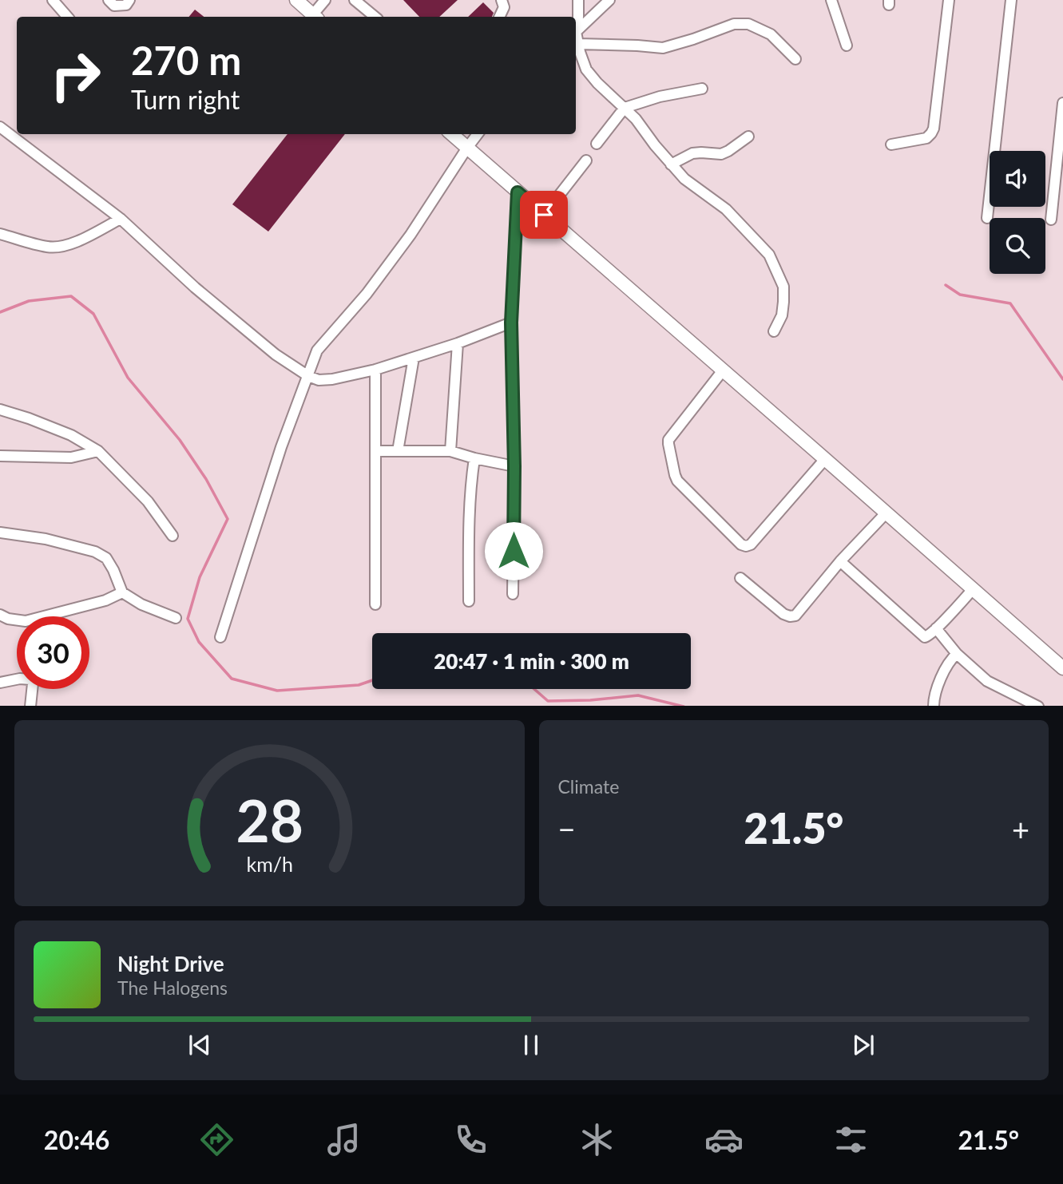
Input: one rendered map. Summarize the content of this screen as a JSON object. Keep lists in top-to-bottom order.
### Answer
{
  "page": {
    "turn": ["270 m", "Turn right"],
    "limit": "30",
    "trip": "20:47 · 1 min · 300 m",
    "tile": "Climate",
    "heat": ["−", "21.5°", "+"],
    "song": ["Night Drive", "The Halogens"],
    "tabs": ["20:46", "21.5°"],
    "gauge": ["28", "km/h"]
  }
}
